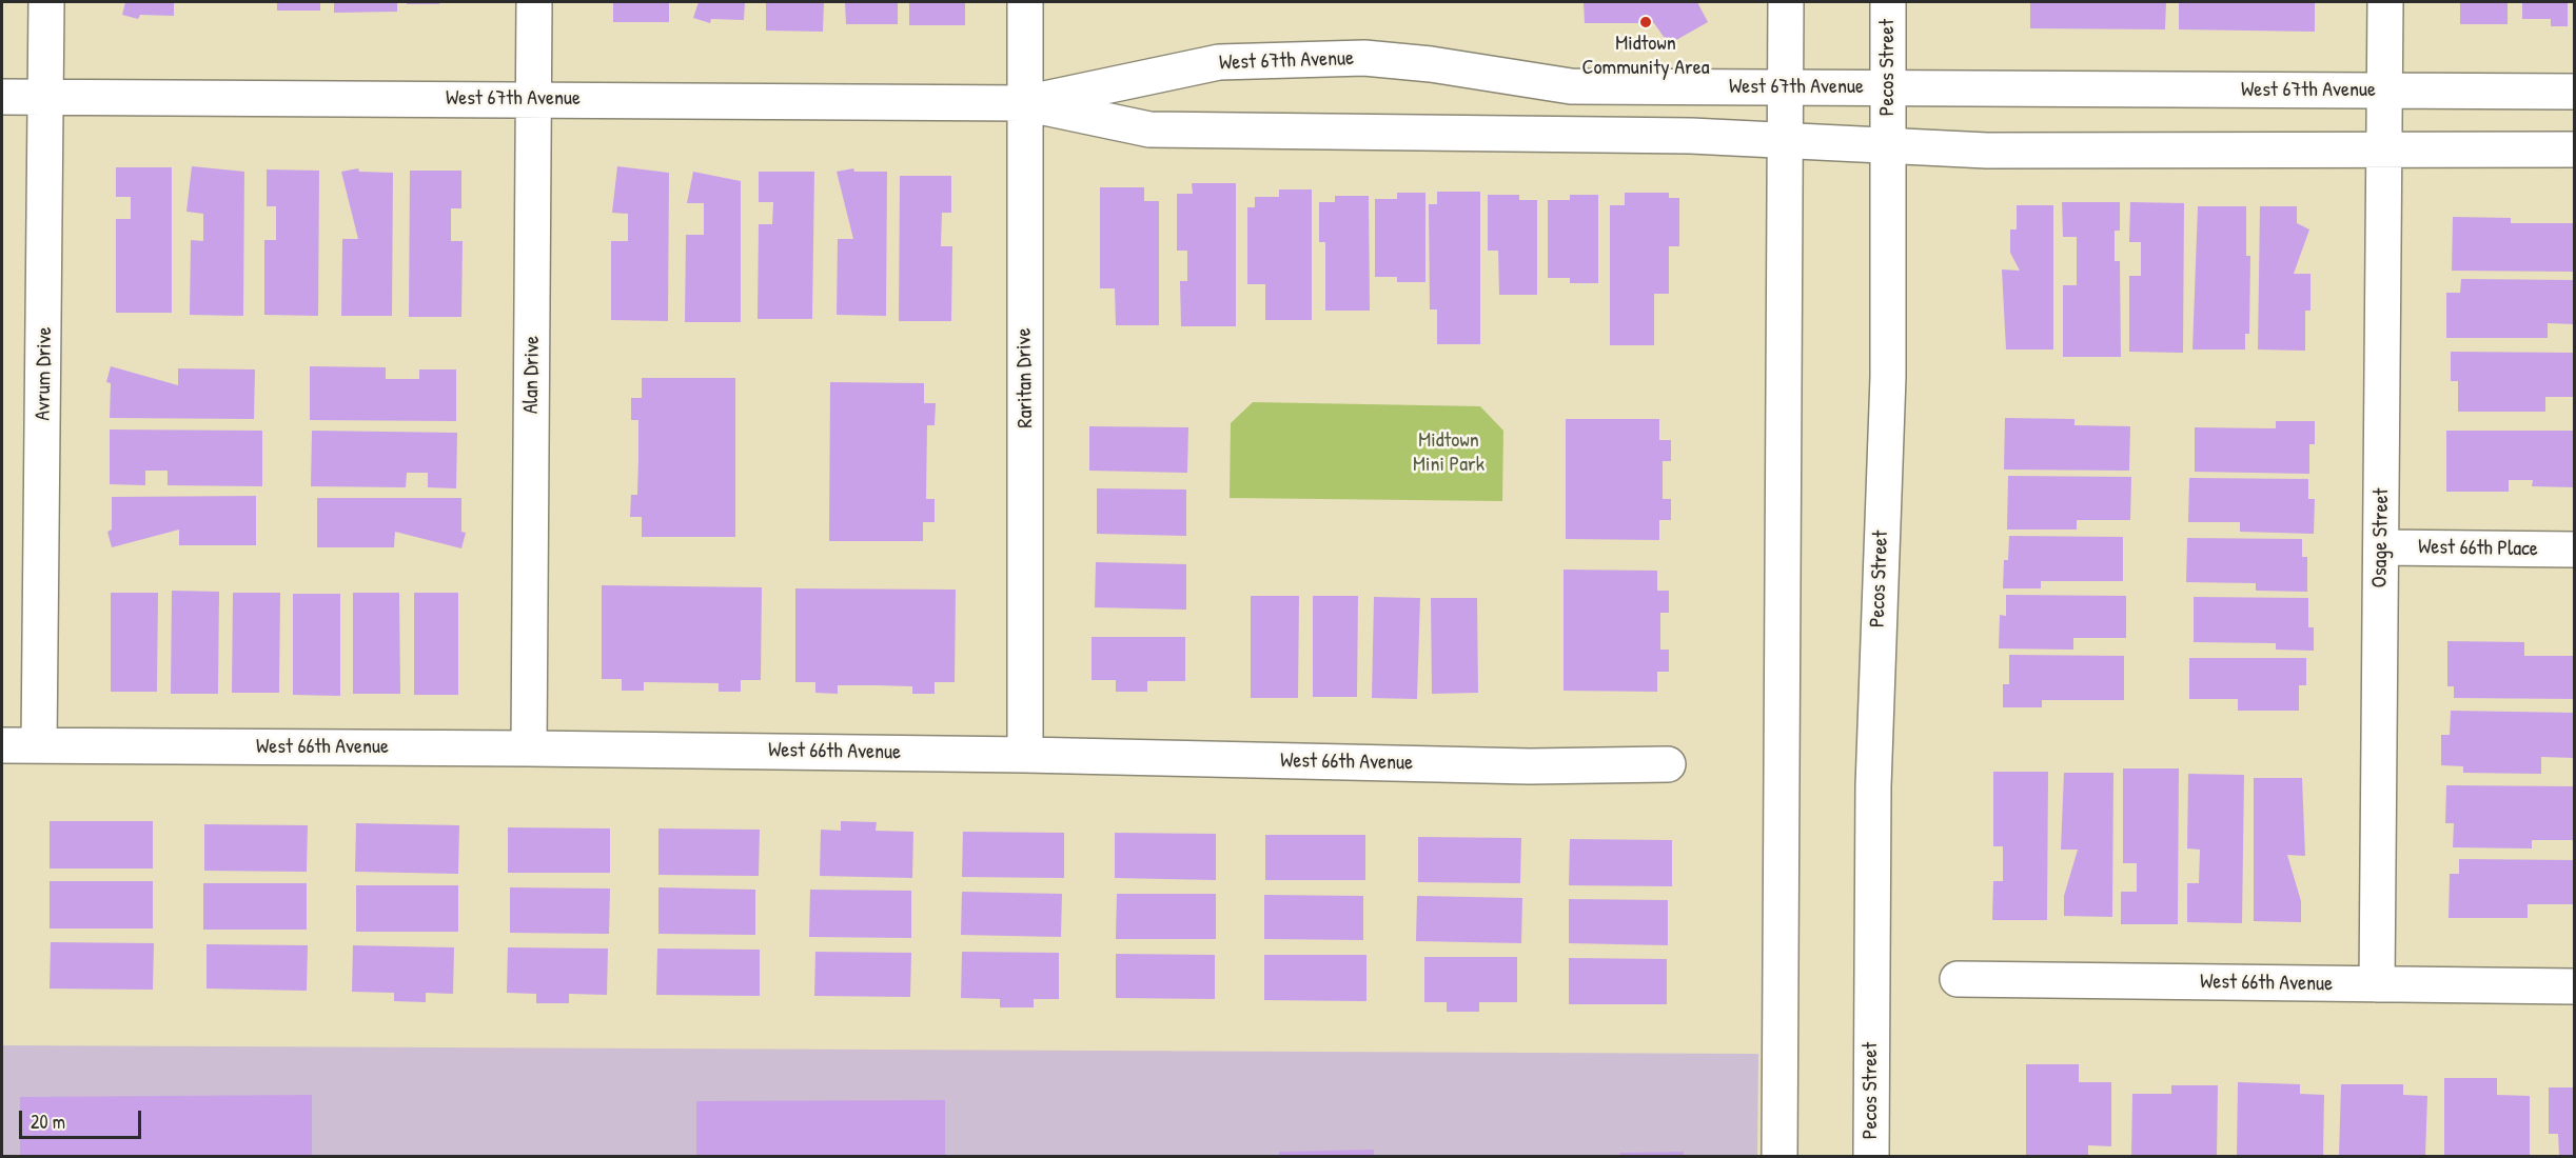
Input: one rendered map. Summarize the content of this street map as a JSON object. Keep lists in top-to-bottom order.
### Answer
{
  "streets": {
    "street": [
      "West 67th Avenue",
      "Pecos Street",
      "Avrum Drive",
      "Alan Drive",
      "Raritan Drive",
      "Osage Street",
      "West 66th Place",
      "West 66th Avenue"
    ]
  },
  "crossings": [
    ["West 67th Avenue", "Pecos Street"],
    ["West 67th Avenue", "Avrum Drive"],
    ["West 67th Avenue", "Alan Drive"],
    ["West 67th Avenue", "Raritan Drive"],
    ["West 67th Avenue", "Osage Street"],
    ["Avrum Drive", "West 66th Avenue"],
    ["Alan Drive", "West 66th Avenue"],
    ["Raritan Drive", "West 66th Avenue"],
    ["Osage Street", "West 66th Place"],
    ["Osage Street", "West 66th Avenue"]
  ],
  "parks": ["Midtown Mini Park"],
  "places": ["Midtown Community Area"],
  "scale_bar": "20 m"
}
